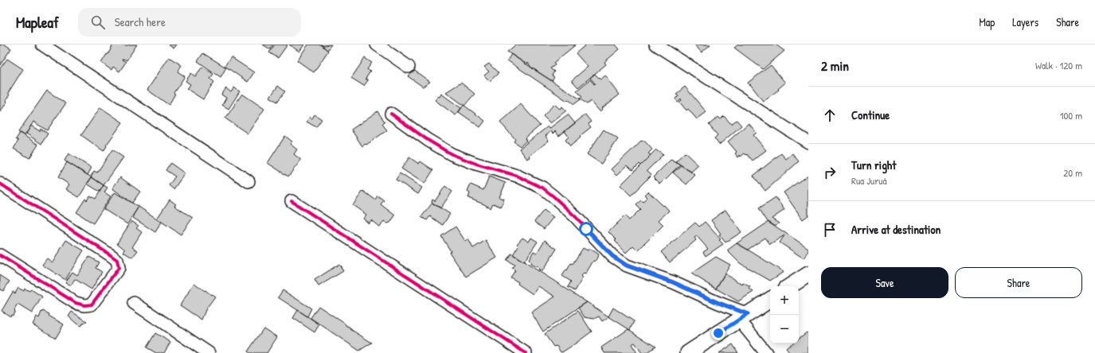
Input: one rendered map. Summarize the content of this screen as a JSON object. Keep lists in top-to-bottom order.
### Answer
{
  "page": {
    "header": "Mapleaf",
    "search": "Search here",
    "nav": ["Map", "Layers", "Share"],
    "heading": ["2 min", "Walk · 120 m"],
    "list": [
      ["Continue", "100 m"],
      ["Turn right", "Rua Juruá", "20 m"],
      "Arrive at destination"
    ],
    "buttons": ["Save", "Share"],
    "map_buttons": ["+", "−"]
  }
}
